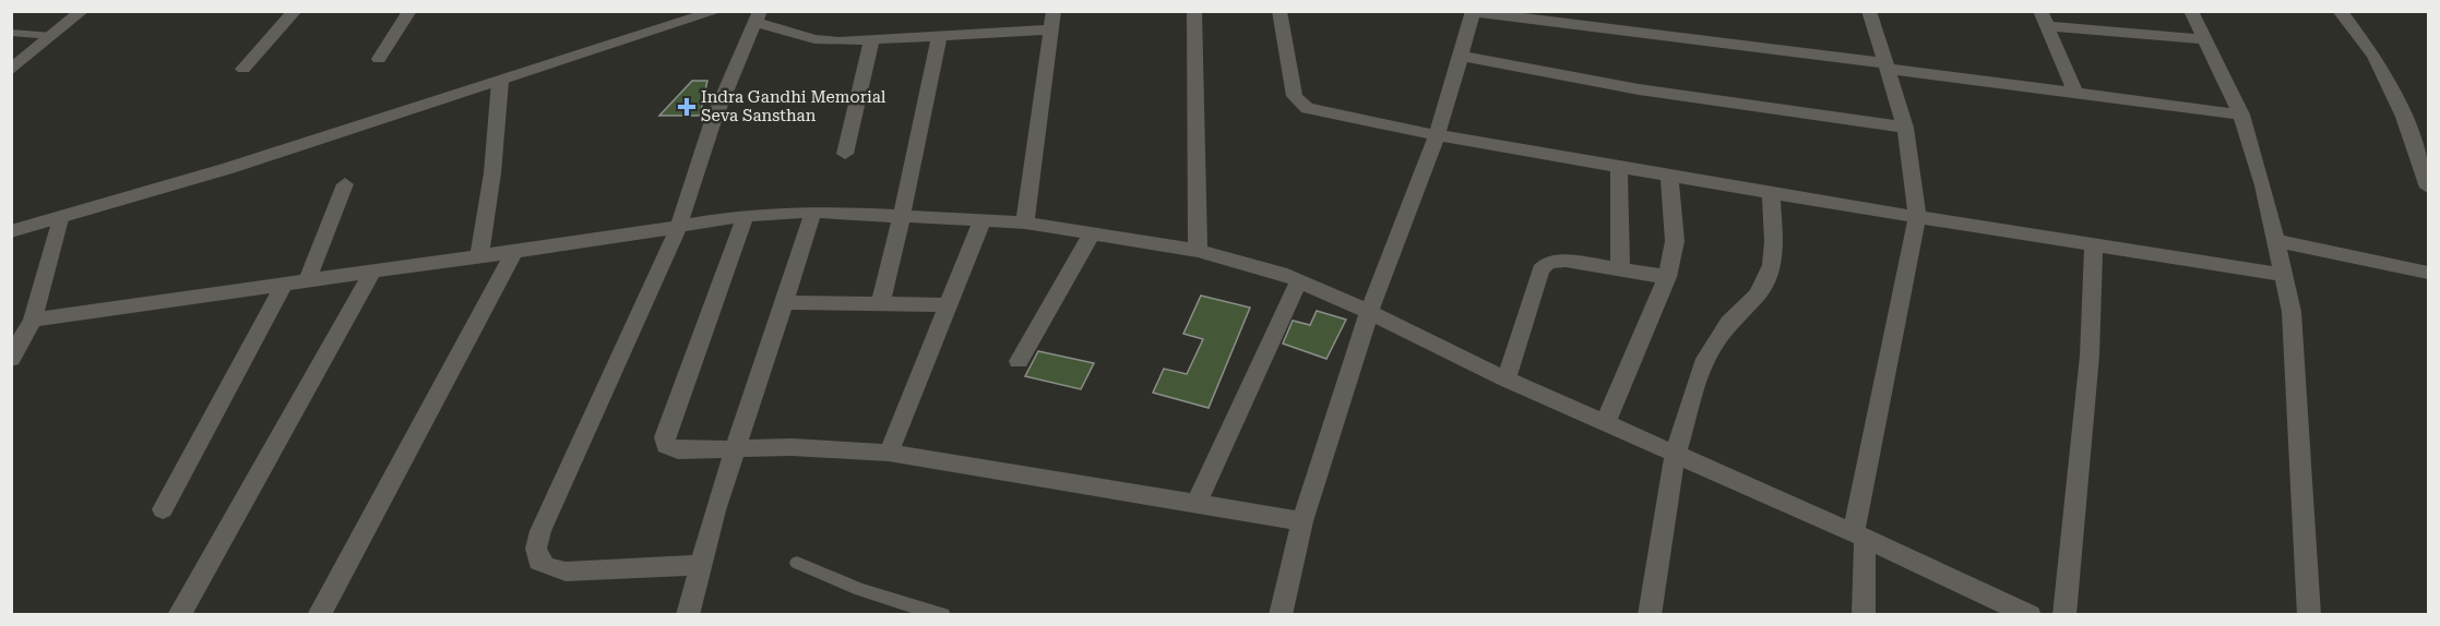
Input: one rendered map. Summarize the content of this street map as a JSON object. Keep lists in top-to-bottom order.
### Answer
{
  "places": {
    "health": ["Indra Gandhi Memorial Seva Sansthan"]
  }
}
